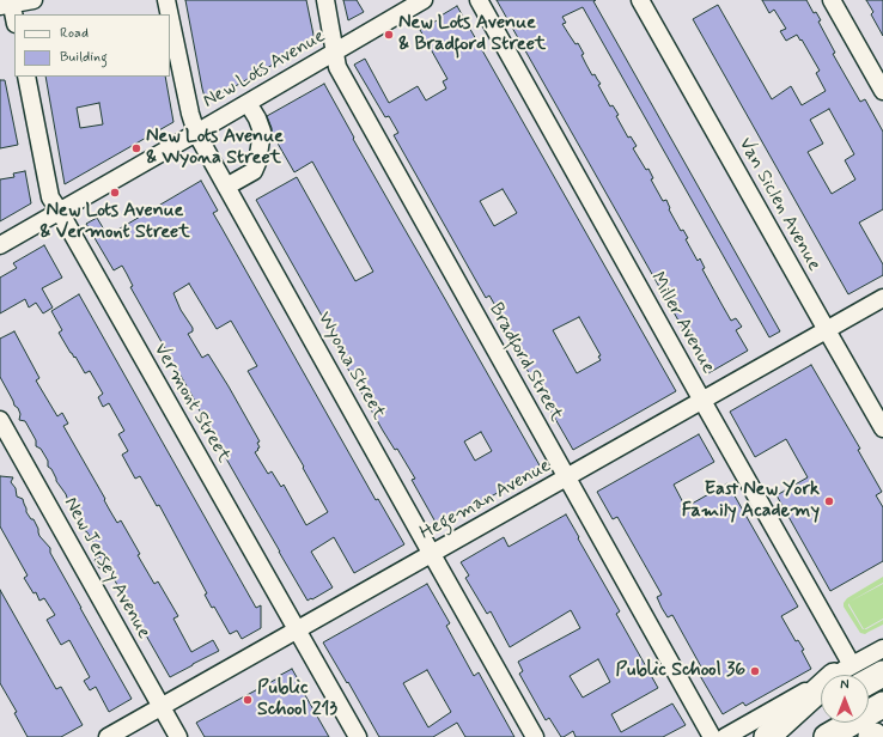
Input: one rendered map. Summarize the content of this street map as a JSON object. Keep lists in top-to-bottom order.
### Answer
{
  "streets": {
    "street": [
      "New Lots Avenue",
      "Van Siclen Avenue",
      "Miller Avenue",
      "Bradford Street",
      "Wyona Street",
      "Vermont Street",
      "Hegeman Avenue",
      "New Jersey Avenue"
    ]
  },
  "crossings": [
    ["New Lots Avenue", "Bradford Street"],
    ["New Lots Avenue", "Wyona Street"],
    ["New Lots Avenue", "Vermont Street"],
    ["Van Siclen Avenue", "Hegeman Avenue"],
    ["Miller Avenue", "Hegeman Avenue"],
    ["Bradford Street", "Hegeman Avenue"],
    ["Wyona Street", "Hegeman Avenue"],
    ["Vermont Street", "Hegeman Avenue"],
    ["Hegeman Avenue", "New Jersey Avenue"]
  ],
  "places": [
    "New Lots Avenue & Bradford Street",
    "New Lots Avenue & Wyona Street",
    "New Lots Avenue & Vermont Street",
    "East New York Family Academy",
    "Public School 36",
    "Public School 213"
  ],
  "legend": ["Road", "Building"],
  "north": "top"
}
